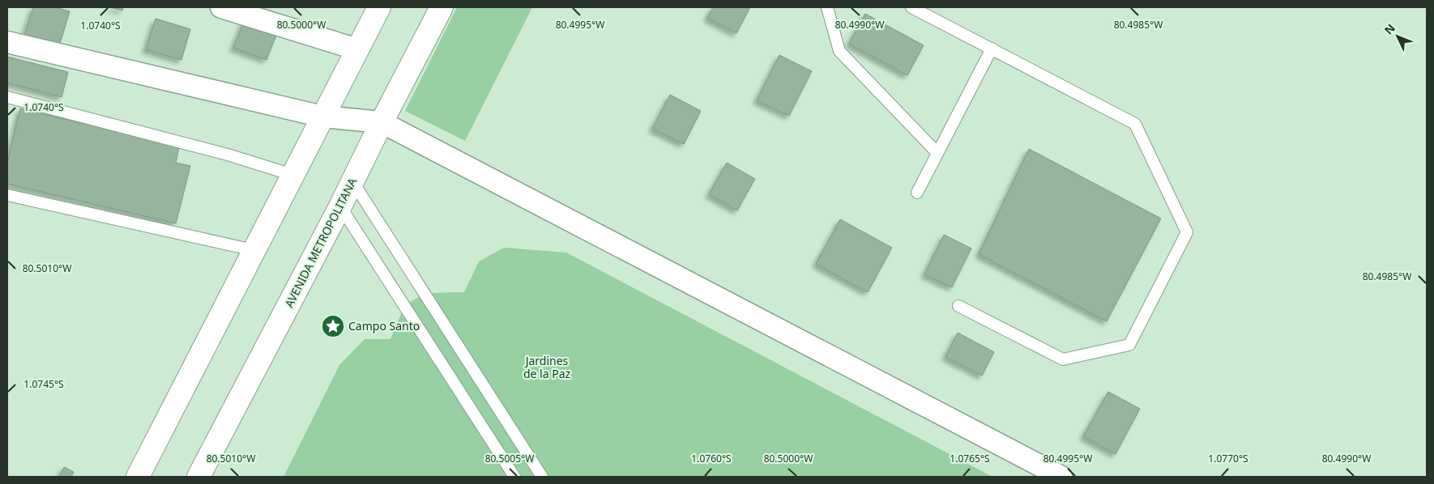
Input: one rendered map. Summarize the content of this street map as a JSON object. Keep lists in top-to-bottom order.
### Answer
{
  "streets": {
    "highway": ["AVENIDA METROPOLITANA"]
  },
  "parks": ["Jardines de la Paz"],
  "places": {
    "place": ["Campo Santo"]
  },
  "north": "top left",
  "coordinates": [
    "80.5000°W",
    "80.4995°W",
    "80.4990°W",
    "80.4985°W",
    "1.0740°S",
    "80.5010°W",
    "1.0745°S",
    "1.0760°S",
    "1.0765°S",
    "1.0770°S",
    "80.5005°W"
  ]
}
